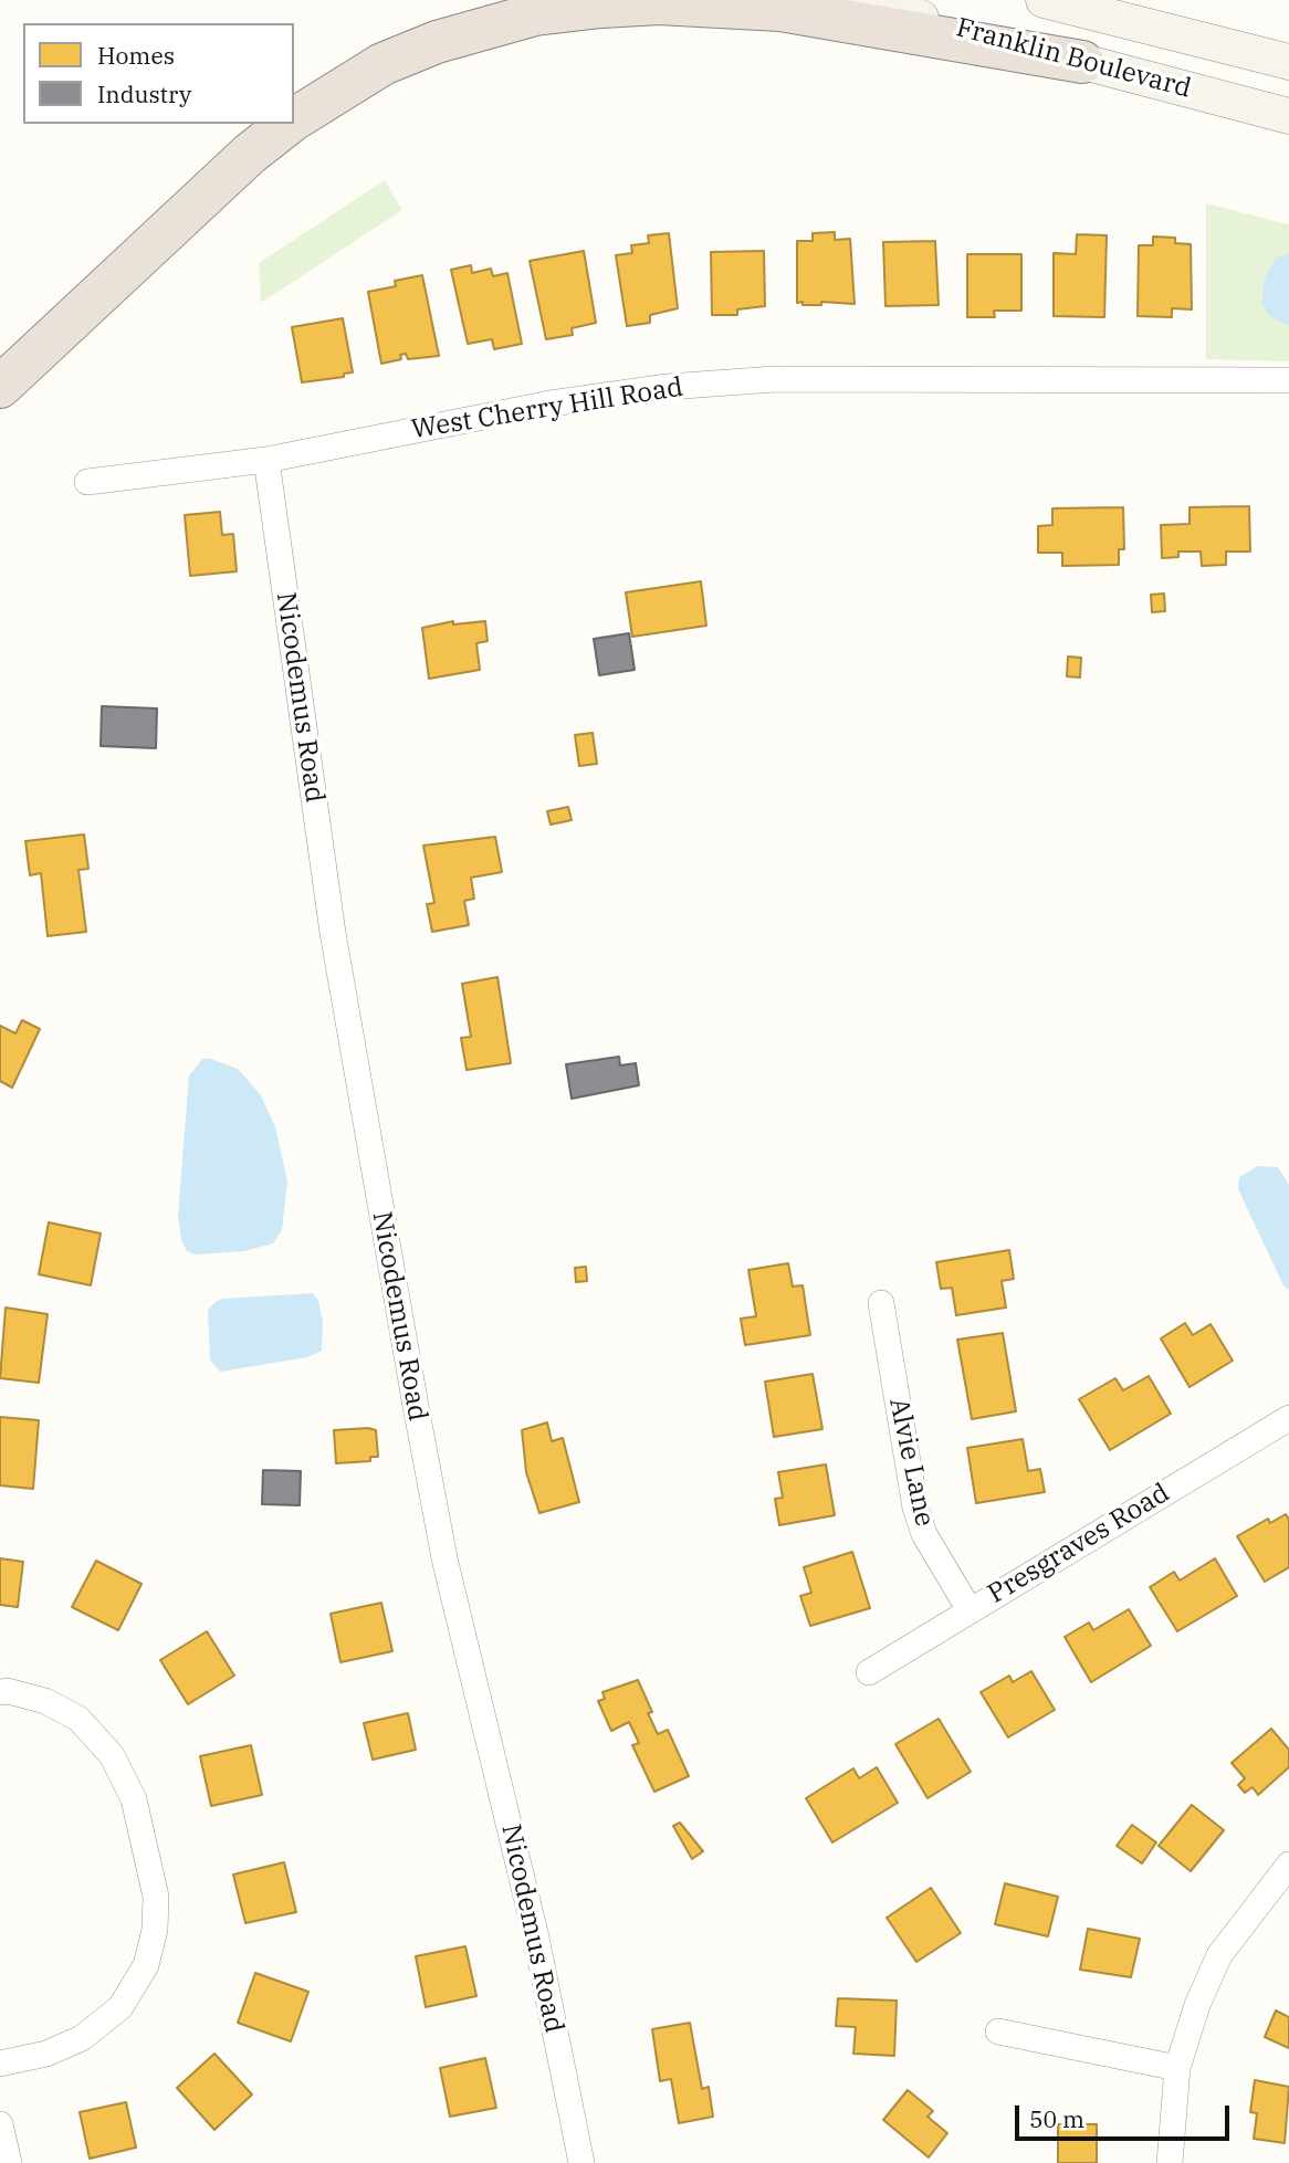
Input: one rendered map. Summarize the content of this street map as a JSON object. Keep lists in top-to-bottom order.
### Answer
{
  "streets": {
    "main road": ["Franklin Boulevard"],
    "street": [
      "West Cherry Hill Road",
      "Nicodemus Road",
      "Alvie Lane",
      "Presgraves Road"
    ]
  },
  "crossings": [
    ["West Cherry Hill Road", "Nicodemus Road"],
    ["Alvie Lane", "Presgraves Road"]
  ],
  "legend": ["Homes", "Industry"],
  "scale_bar": "50 m"
}
